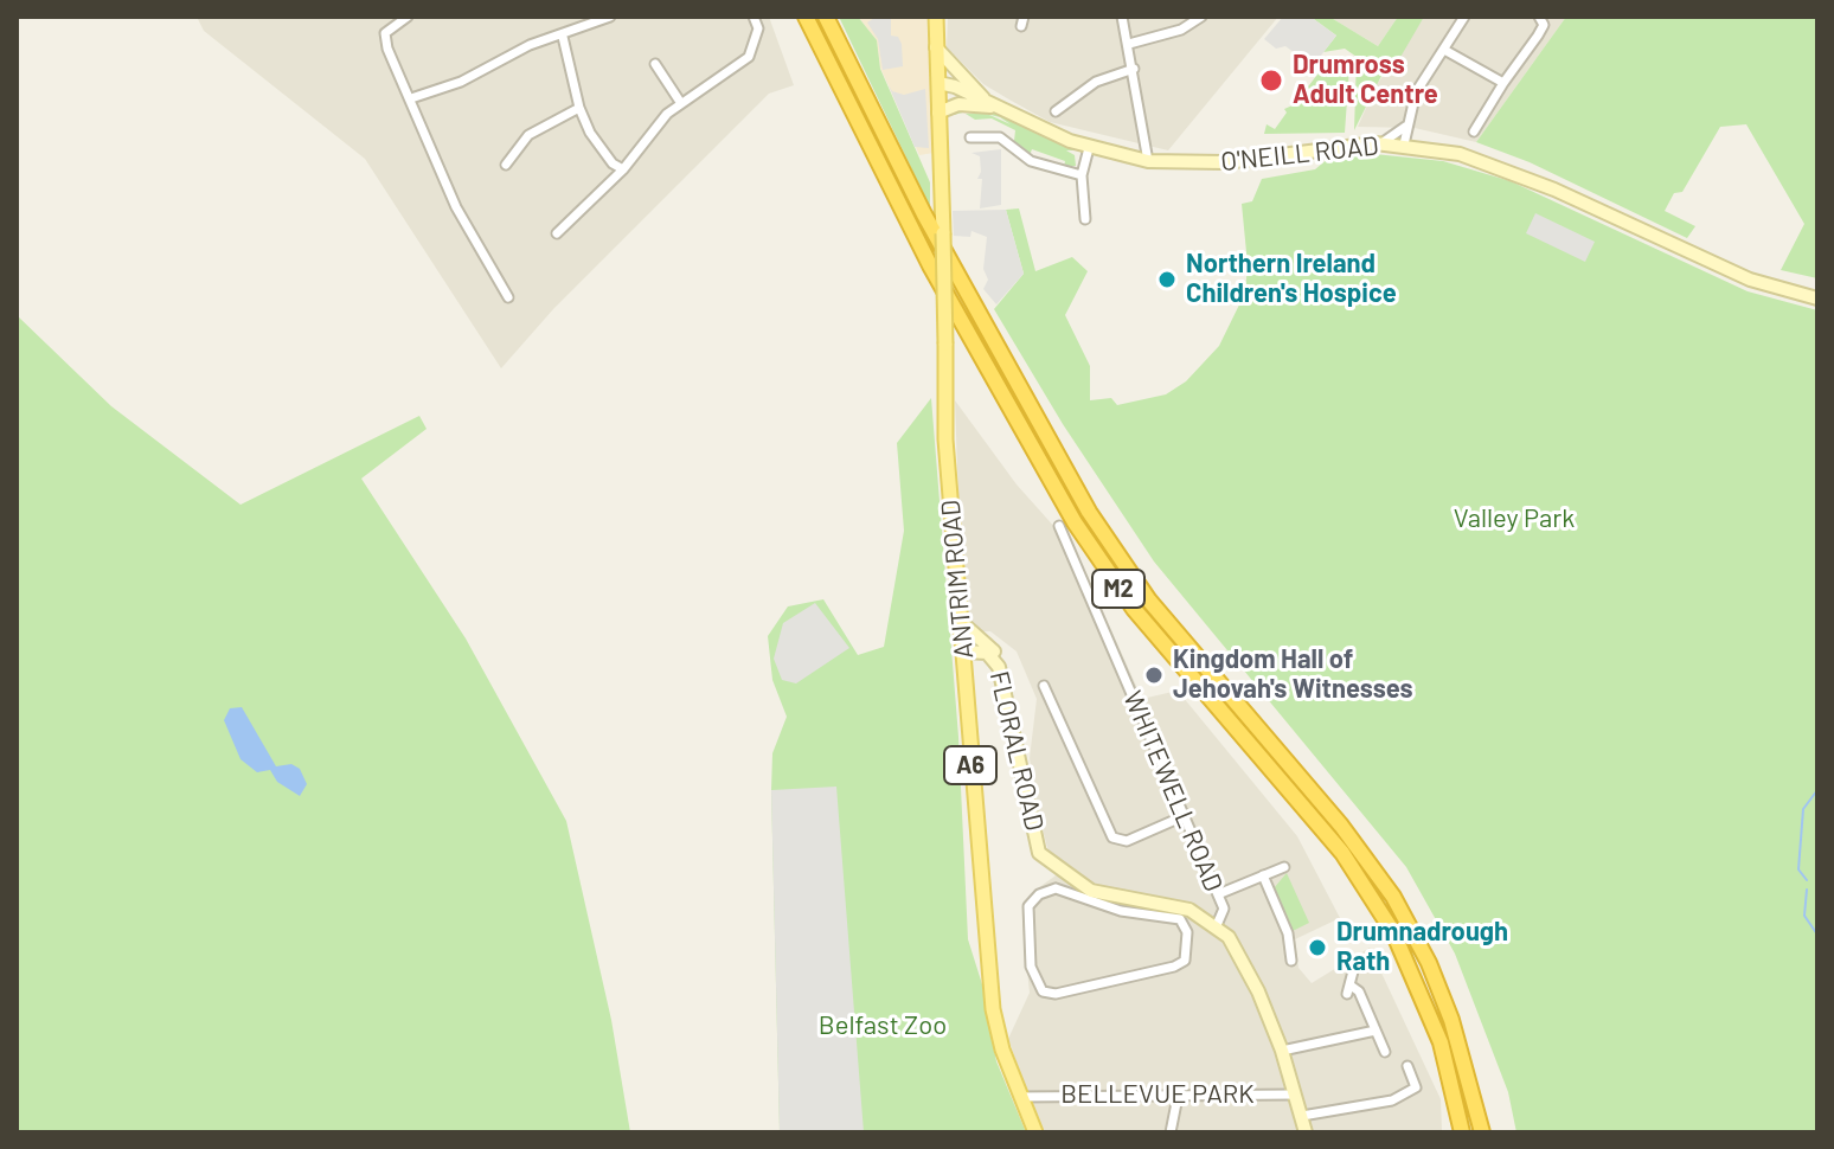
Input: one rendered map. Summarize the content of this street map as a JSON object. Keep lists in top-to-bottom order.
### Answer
{
  "streets": {
    "highway": ["M2"],
    "main road": [
      "O'NEILL ROAD",
      "ANTRIM ROAD",
      "FLORAL ROAD",
      "A6",
      "WHITEWELL ROAD"
    ],
    "street": ["BELLEVUE PARK"]
  },
  "crossings": [
    ["O'NEILL ROAD", "ANTRIM ROAD"],
    ["ANTRIM ROAD", "FLORAL ROAD"],
    ["ANTRIM ROAD", "BELLEVUE PARK"],
    ["FLORAL ROAD", "WHITEWELL ROAD"],
    ["WHITEWELL ROAD", "BELLEVUE PARK"]
  ],
  "parks": ["Valley Park", "Belfast Zoo"],
  "places": [
    "Drumross Adult Centre",
    "Northern Ireland Children's Hospice",
    "Kingdom Hall of Jehovah's Witnesses",
    "Drumnadrough Rath"
  ]
}
